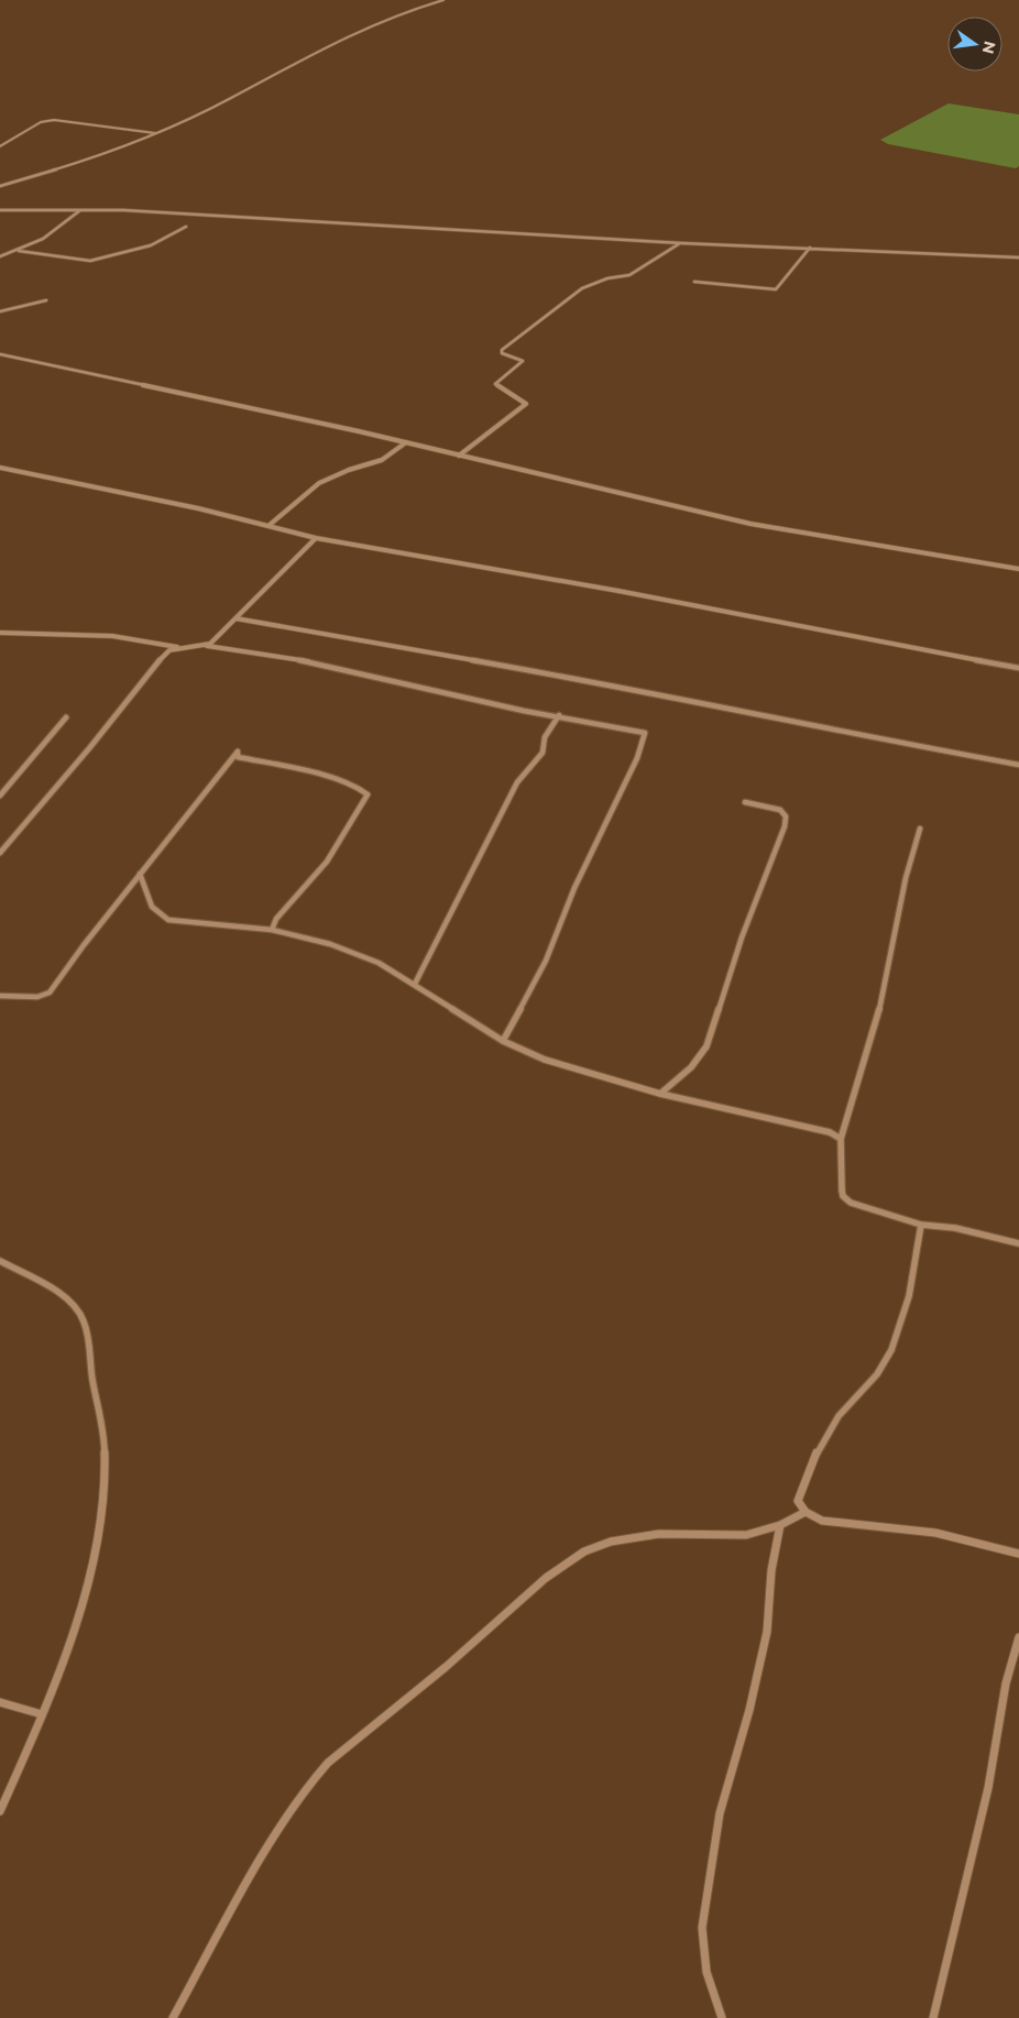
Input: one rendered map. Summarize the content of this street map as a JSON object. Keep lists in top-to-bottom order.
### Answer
{
  "north": "right"
}
